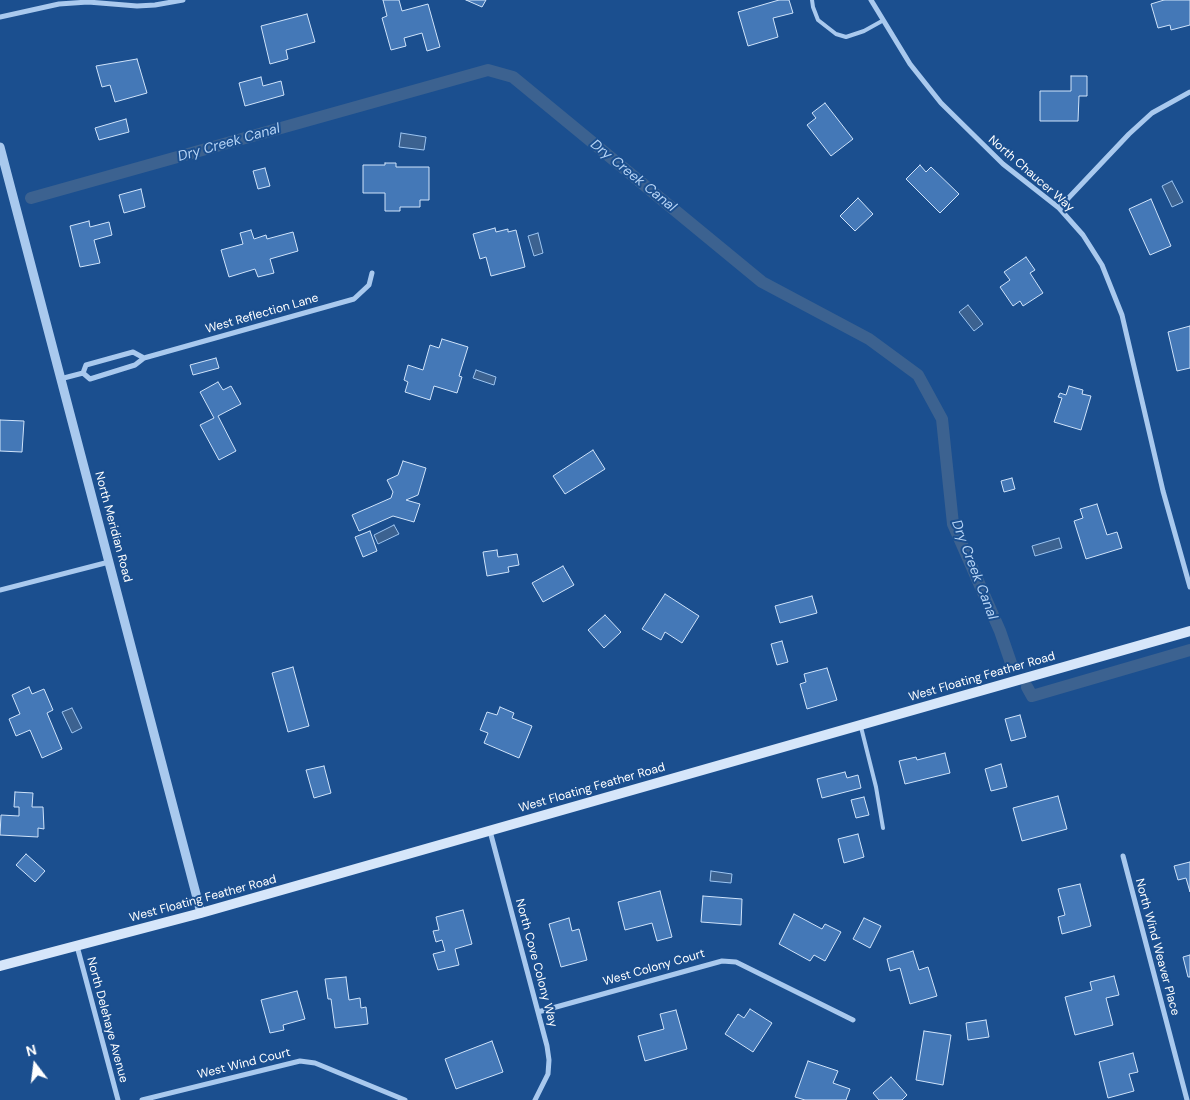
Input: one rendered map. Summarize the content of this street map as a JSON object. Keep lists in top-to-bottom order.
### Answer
{
  "streets": {
    "main road": ["West Floating Feather Road"],
    "street": [
      "North Chaucer Way",
      "West Reflection Lane",
      "North Meridian Road",
      "North Wind Weaver Place",
      "North Cove Colony Way",
      "West Colony Court",
      "North Delehaye Avenue",
      "West Wind Court"
    ]
  },
  "crossings": [
    ["West Reflection Lane", "North Meridian Road"],
    ["North Meridian Road", "West Floating Feather Road"],
    ["West Floating Feather Road", "North Cove Colony Way"],
    ["West Floating Feather Road", "North Delehaye Avenue"],
    ["North Cove Colony Way", "West Colony Court"]
  ],
  "water": ["Dry Creek Canal"],
  "north": "top"
}
